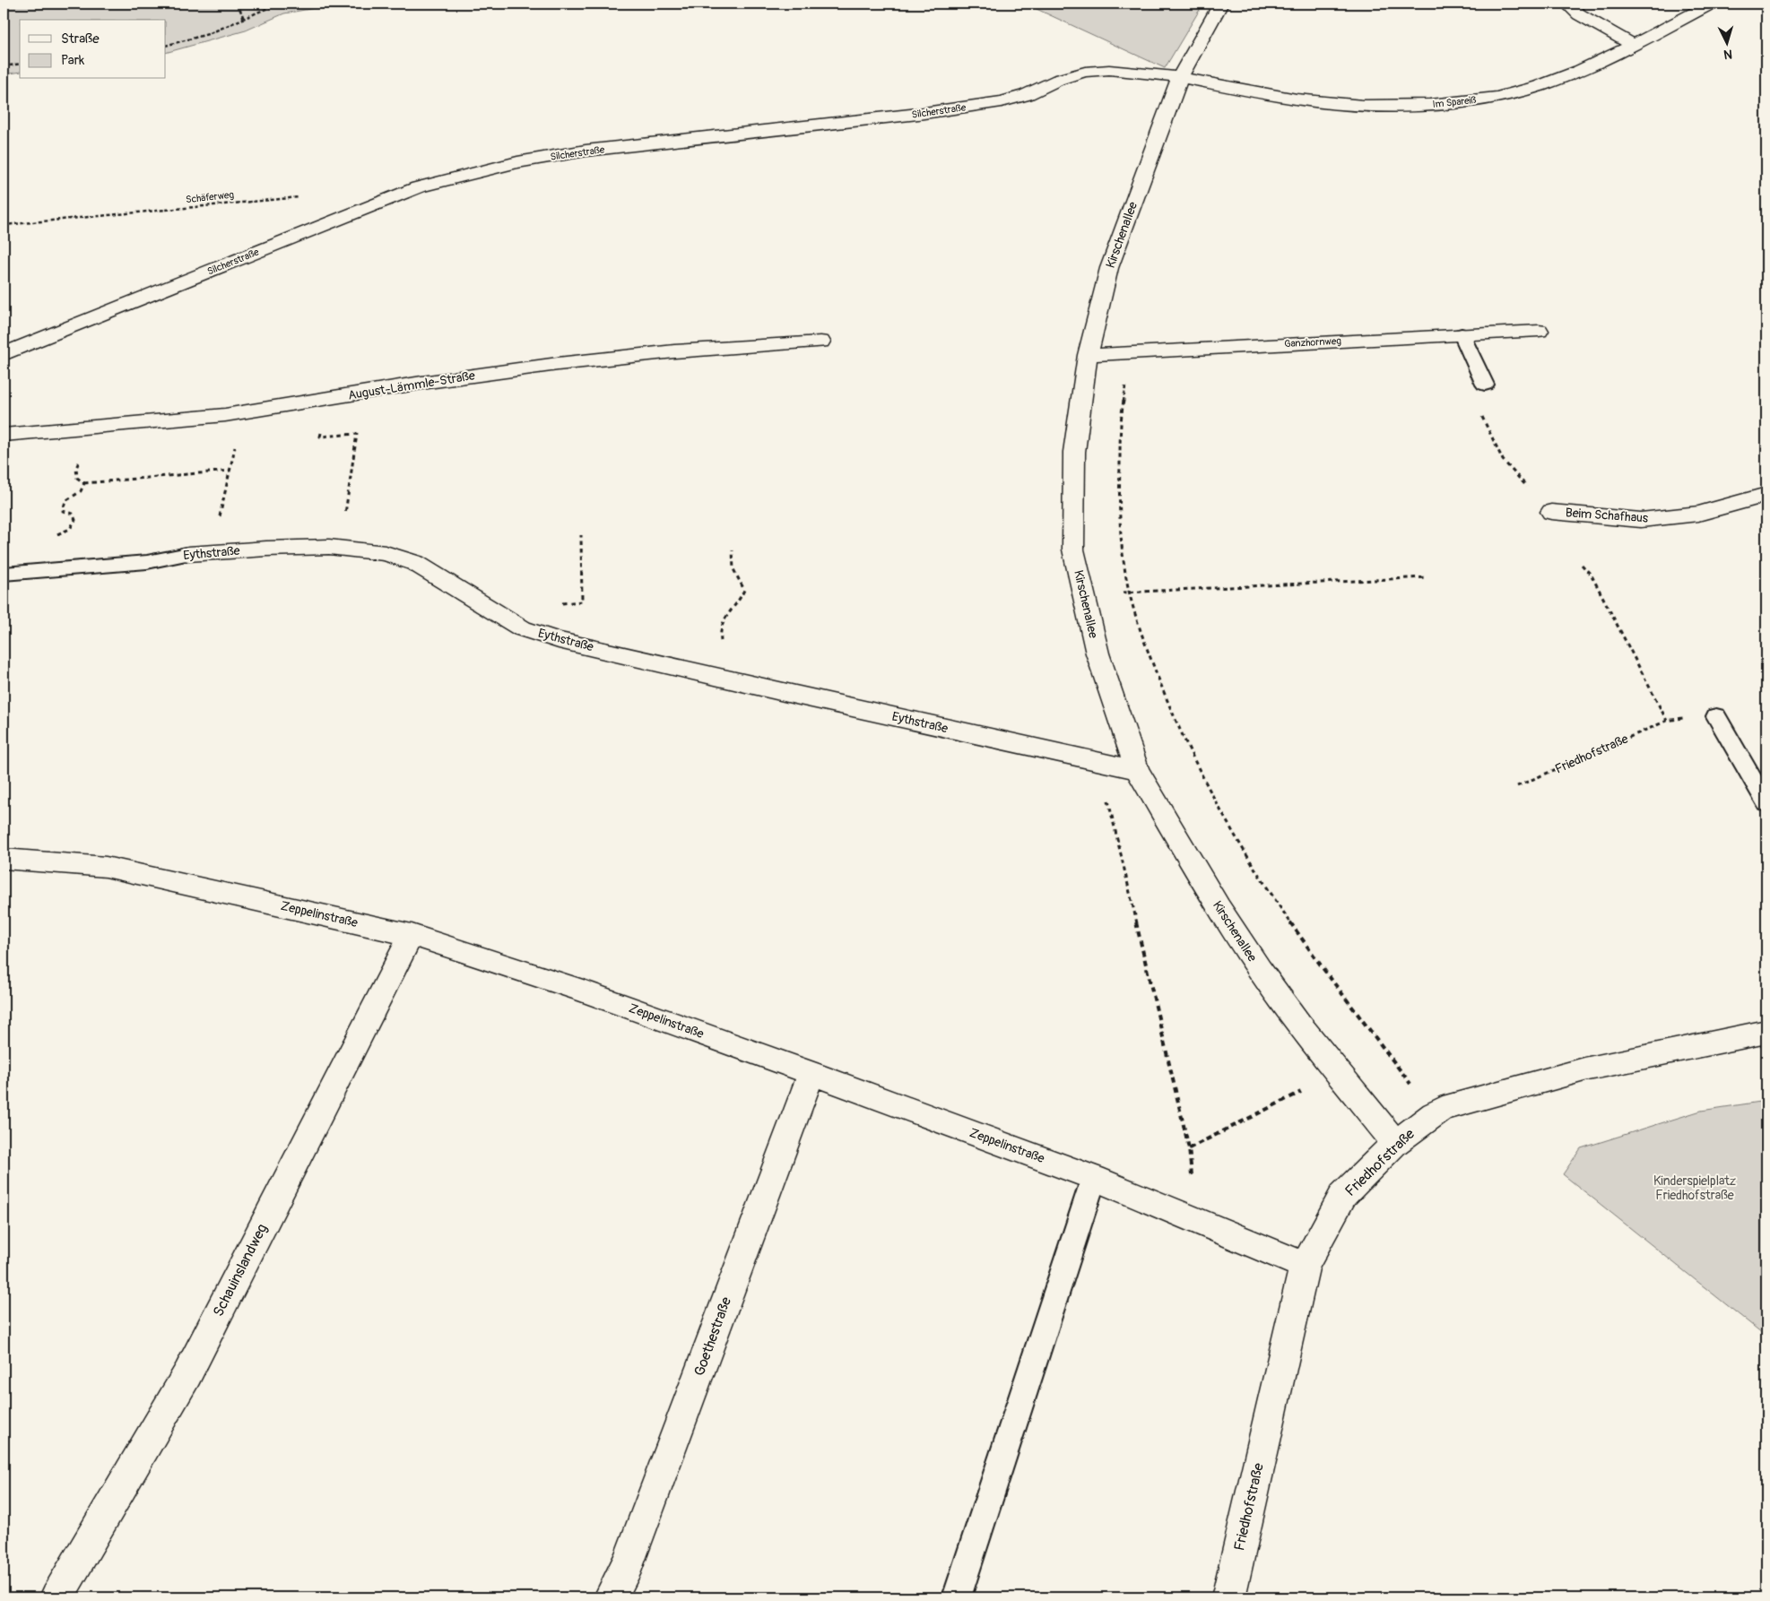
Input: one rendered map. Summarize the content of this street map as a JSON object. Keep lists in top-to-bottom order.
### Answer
{
  "streets": {
    "street": [
      "Im Spareiß",
      "Silcherstraße",
      "Kirschenallee",
      "Ganzhornweg",
      "August-Lämmle-Straße",
      "Beim Schafhaus",
      "Eythstraße",
      "Friedhofstraße",
      "Zeppelinstraße",
      "Schauinslandweg",
      "Goethestraße"
    ],
    "path": ["Schäferweg"]
  },
  "crossings": [
    ["Im Spareiß", "Silcherstraße"],
    ["Im Spareiß", "Kirschenallee"],
    ["Silcherstraße", "Kirschenallee"],
    ["Kirschenallee", "Ganzhornweg"],
    ["Kirschenallee", "Eythstraße"],
    ["Kirschenallee", "Friedhofstraße"],
    ["Friedhofstraße", "Zeppelinstraße"],
    ["Zeppelinstraße", "Schauinslandweg"],
    ["Zeppelinstraße", "Goethestraße"]
  ],
  "parks": ["Kinderspielplatz Friedhofstraße"],
  "legend": ["Straße", "Park"],
  "north": "bottom"
}
